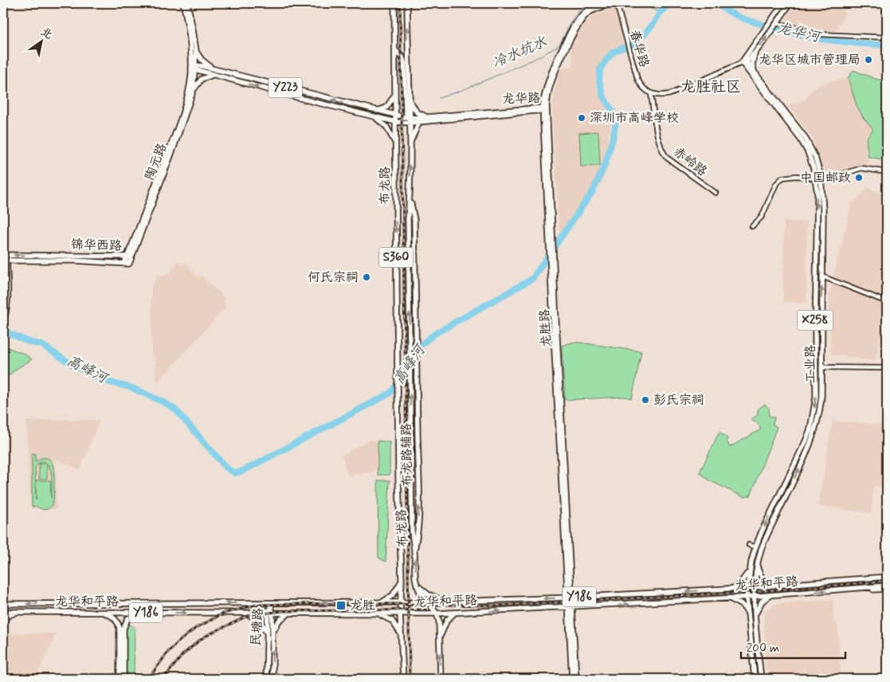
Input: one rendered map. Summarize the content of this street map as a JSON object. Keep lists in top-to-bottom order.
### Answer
{
  "streets": {
    "main road": [
      "Y223",
      "龙华路",
      "陶元路",
      "布龙路",
      "锦华西路",
      "S360",
      "X258",
      "龙胜路",
      "工业路",
      "布龙路辅路",
      "龙华和平路",
      "Y186",
      "民塘路"
    ],
    "street": ["春华路", "赤岭路"]
  },
  "crossings": [
    ["春华路", "赤岭路"],
    ["春华路", "龙胜路"],
    ["龙华路", "陶元路"],
    ["龙华路", "布龙路"],
    ["龙华路", "龙胜路"],
    ["陶元路", "锦华西路"],
    ["布龙路", "布龙路辅路"],
    ["布龙路", "龙华和平路"],
    ["龙胜路", "龙华和平路"],
    ["工业路", "龙华和平路"],
    ["龙华和平路", "民塘路"]
  ],
  "one_way": ["布龙路辅路"],
  "districts": ["龙胜社区"],
  "water": ["龙华河", "冷水坑水", "高峰河"],
  "places": {
    "other": [
      "龙华区城市管理局",
      "深圳市高峰学校",
      "中国邮政",
      "何氏宗祠",
      "彭氏宗祠"
    ],
    "transit": ["龙胜"]
  },
  "scale_bar": "200 m",
  "north": "top right"
}
